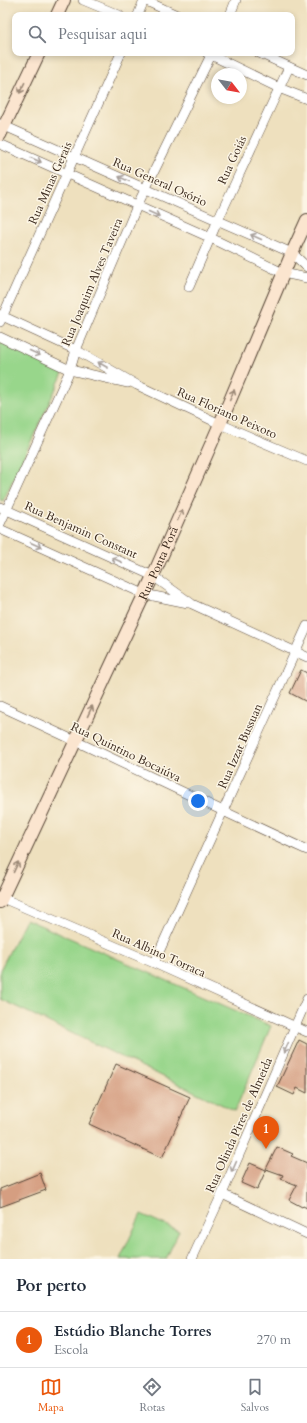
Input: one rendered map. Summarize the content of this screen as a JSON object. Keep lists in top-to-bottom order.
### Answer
{
  "streets": {
    "street": [
      "Rua Goiás",
      "Rua General Osório",
      "Rua Minas Gerais",
      "Rua Joaquim Alves Taveira",
      "Rua Floriano Peixoto",
      "Rua Benjamin Constant",
      "Rua Ponta Porã",
      "Rua Izzat Bussuan",
      "Rua Quintino Bocaiúva",
      "Rua Albino Torraca",
      "Rua Olinda Pires de Almeida"
    ]
  },
  "crossings": [
    ["Rua Goiás", "Rua General Osório"],
    ["Rua General Osório", "Rua Minas Gerais"],
    ["Rua General Osório", "Rua Joaquim Alves Taveira"],
    ["Rua General Osório", "Rua Ponta Porã"],
    ["Rua Minas Gerais", "Rua Floriano Peixoto"],
    ["Rua Joaquim Alves Taveira", "Rua Floriano Peixoto"],
    ["Rua Joaquim Alves Taveira", "Rua Benjamin Constant"],
    ["Rua Floriano Peixoto", "Rua Ponta Porã"],
    ["Rua Benjamin Constant", "Rua Ponta Porã"],
    ["Rua Benjamin Constant", "Rua Izzat Bussuan"],
    ["Rua Ponta Porã", "Rua Quintino Bocaiúva"],
    ["Rua Ponta Porã", "Rua Albino Torraca"],
    ["Rua Izzat Bussuan", "Rua Quintino Bocaiúva"],
    ["Rua Izzat Bussuan", "Rua Albino Torraca"],
    ["Rua Albino Torraca", "Rua Olinda Pires de Almeida"]
  ],
  "one_way": ["Rua Ponta Porã", "Rua Olinda Pires de Almeida"],
  "north": "bottom right",
  "page": {
    "search": "Pesquisar aqui",
    "pins": "1",
    "heading": "Por perto",
    "list": [
      {
        "mark": "1",
        "name": "Estúdio Blanche Torres",
        "note": "Escola",
        "value": "270 m"
      }
    ],
    "nav": ["Mapa", "Rotas", "Salvos"]
  }
}
